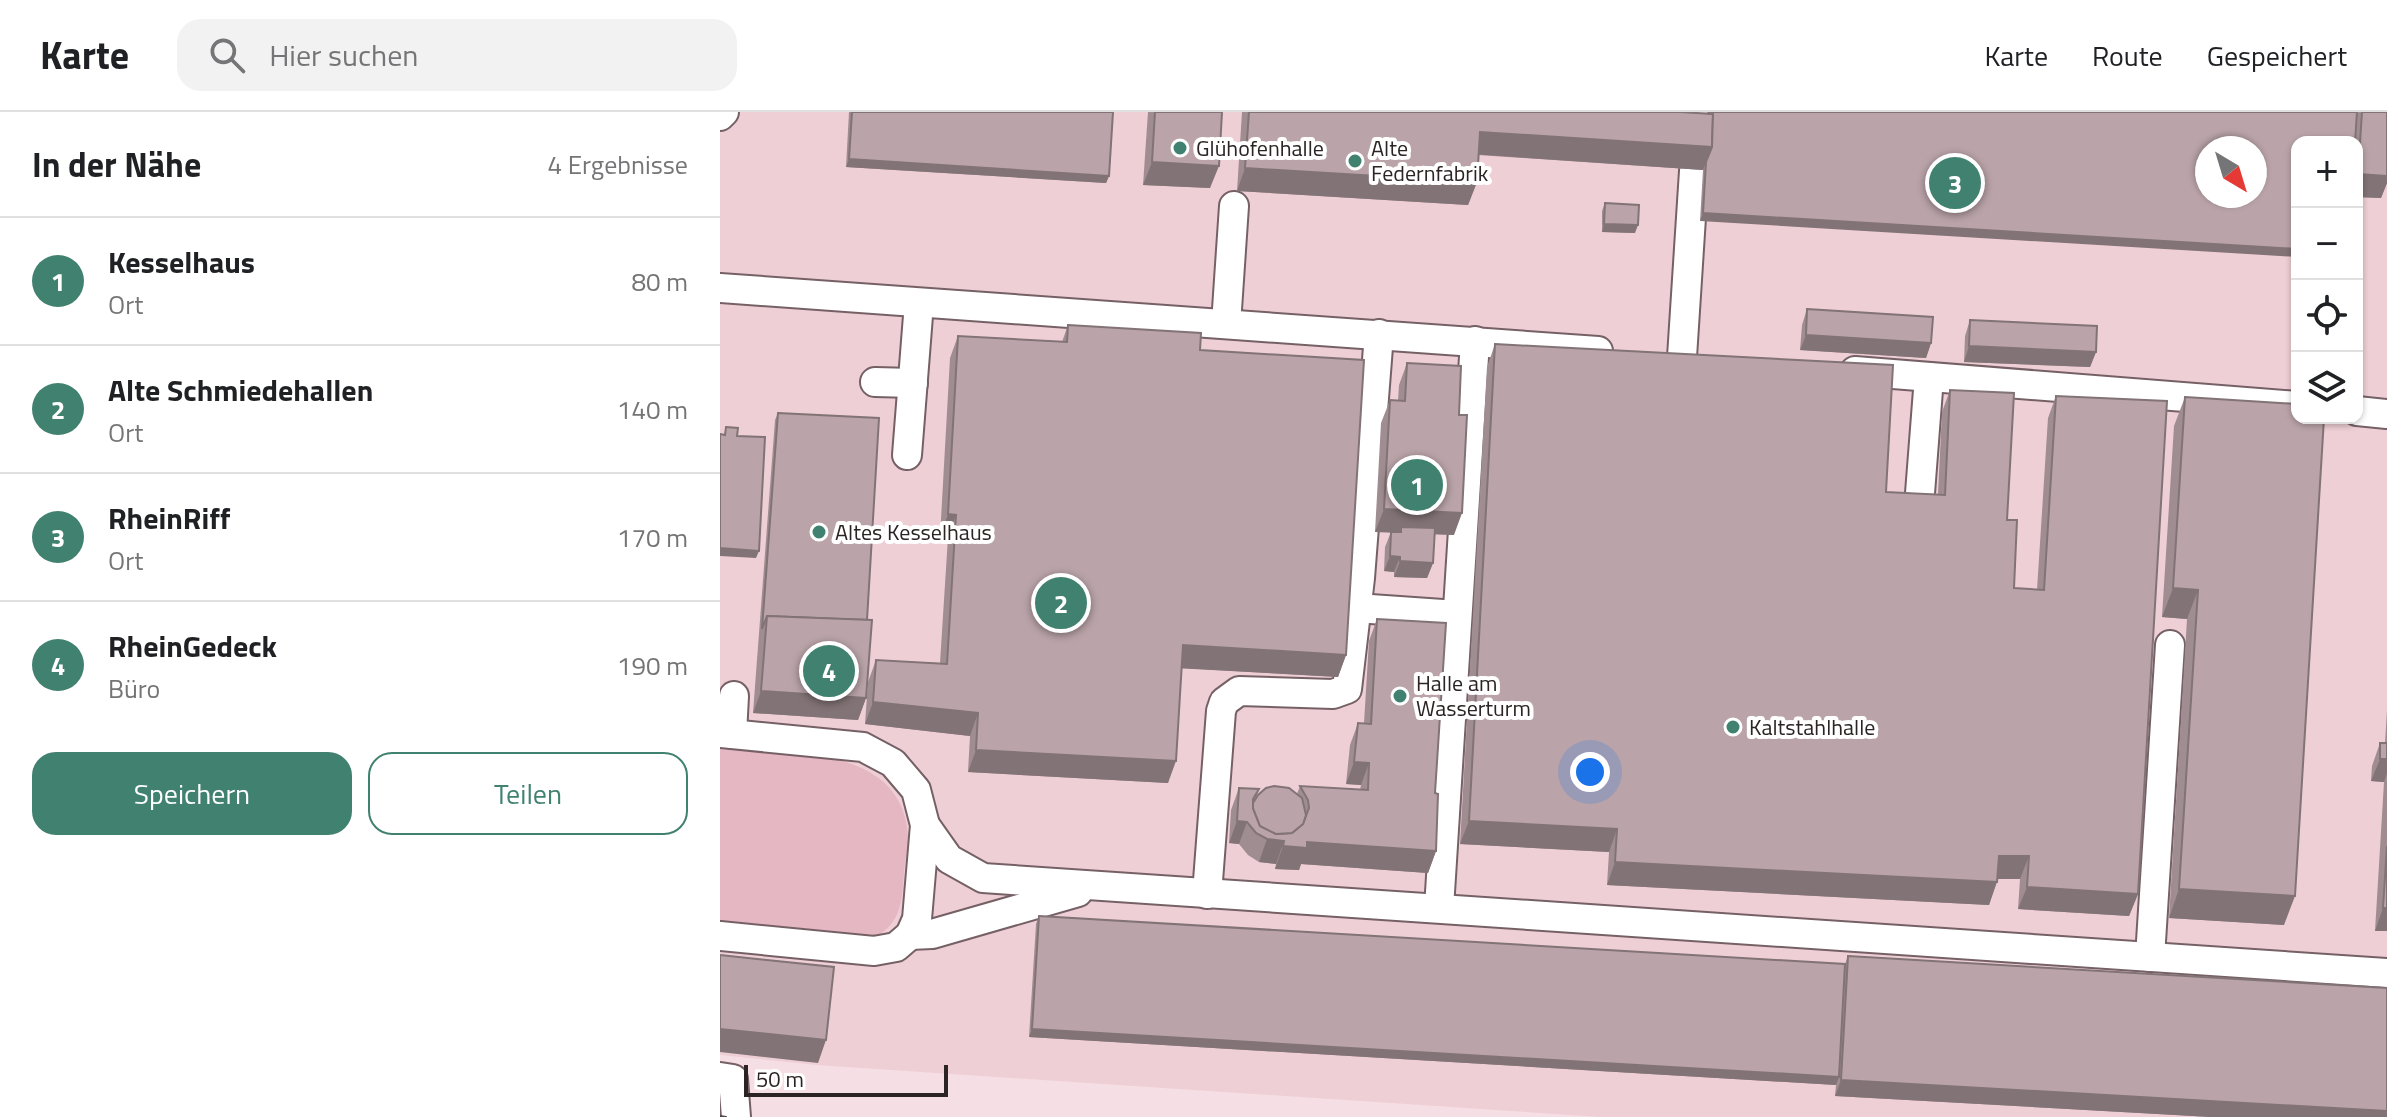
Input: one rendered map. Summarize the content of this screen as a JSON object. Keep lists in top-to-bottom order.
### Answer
{
  "places": [
    "Glühofenhalle",
    "Alte Federnfabrik",
    "Altes Kesselhaus",
    "Halle am Wasserturm",
    "Kaltstahlhalle"
  ],
  "scale_bar": "50 m",
  "north": "bottom right",
  "page": {
    "header": "Karte",
    "search": "Hier suchen",
    "nav": ["Karte", "Route", "Gespeichert"],
    "heading": ["In der Nähe", "4 Ergebnisse"],
    "map_buttons": ["+", "−"],
    "pins": [
      "3",
      "1",
      "2",
      "4"
    ],
    "list": [
      {
        "mark": "1",
        "name": "Kesselhaus",
        "note": "Ort",
        "value": "80 m"
      },
      {
        "mark": "2",
        "name": "Alte Schmiedehallen",
        "note": "Ort",
        "value": "140 m"
      },
      {
        "mark": "3",
        "name": "RheinRiff",
        "note": "Ort",
        "value": "170 m"
      },
      {
        "mark": "4",
        "name": "RheinGedeck",
        "note": "Büro",
        "value": "190 m"
      }
    ],
    "buttons": ["Speichern", "Teilen"],
    "scale": "50 m"
  }
}
